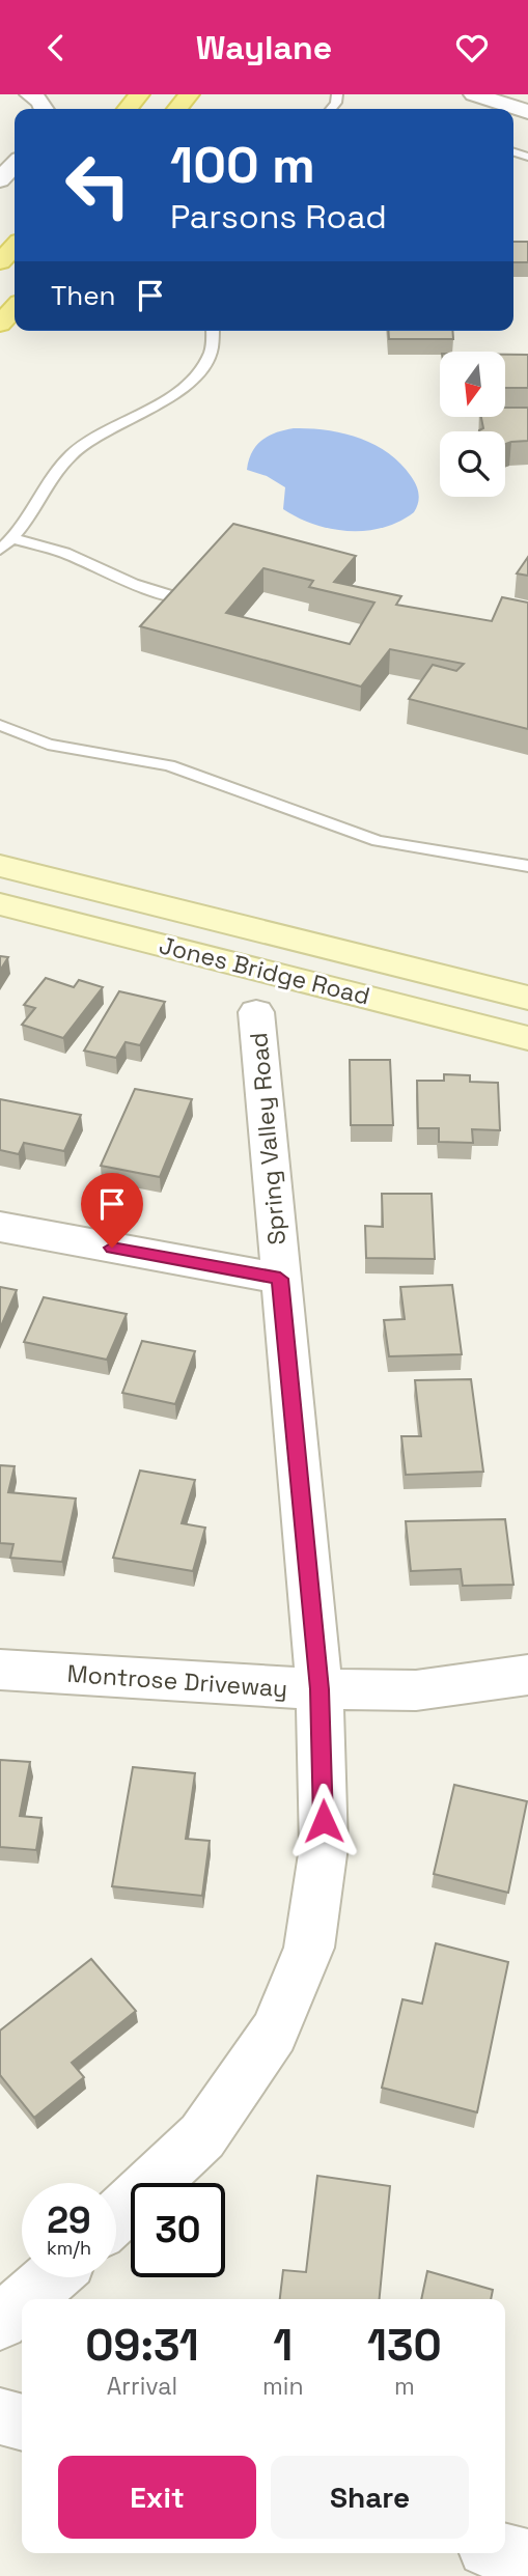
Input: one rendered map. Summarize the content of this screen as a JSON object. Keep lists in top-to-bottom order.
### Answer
{
  "streets": {
    "main road": ["Jones Bridge Road"],
    "street": ["Spring Valley Road", "Montrose Driveway"]
  },
  "crossings": [
    ["Spring Valley Road", "Montrose Driveway"]
  ],
  "north": "bottom",
  "page": {
    "header": "Waylane",
    "turn": ["100 m", "Parsons Road"],
    "then": "Then",
    "speed": "29 km/h",
    "limit": "30",
    "eta": [
      "09:31",
      "Arrival",
      "1",
      "min",
      "130",
      "m"
    ],
    "buttons": ["Exit", "Share"]
  }
}
